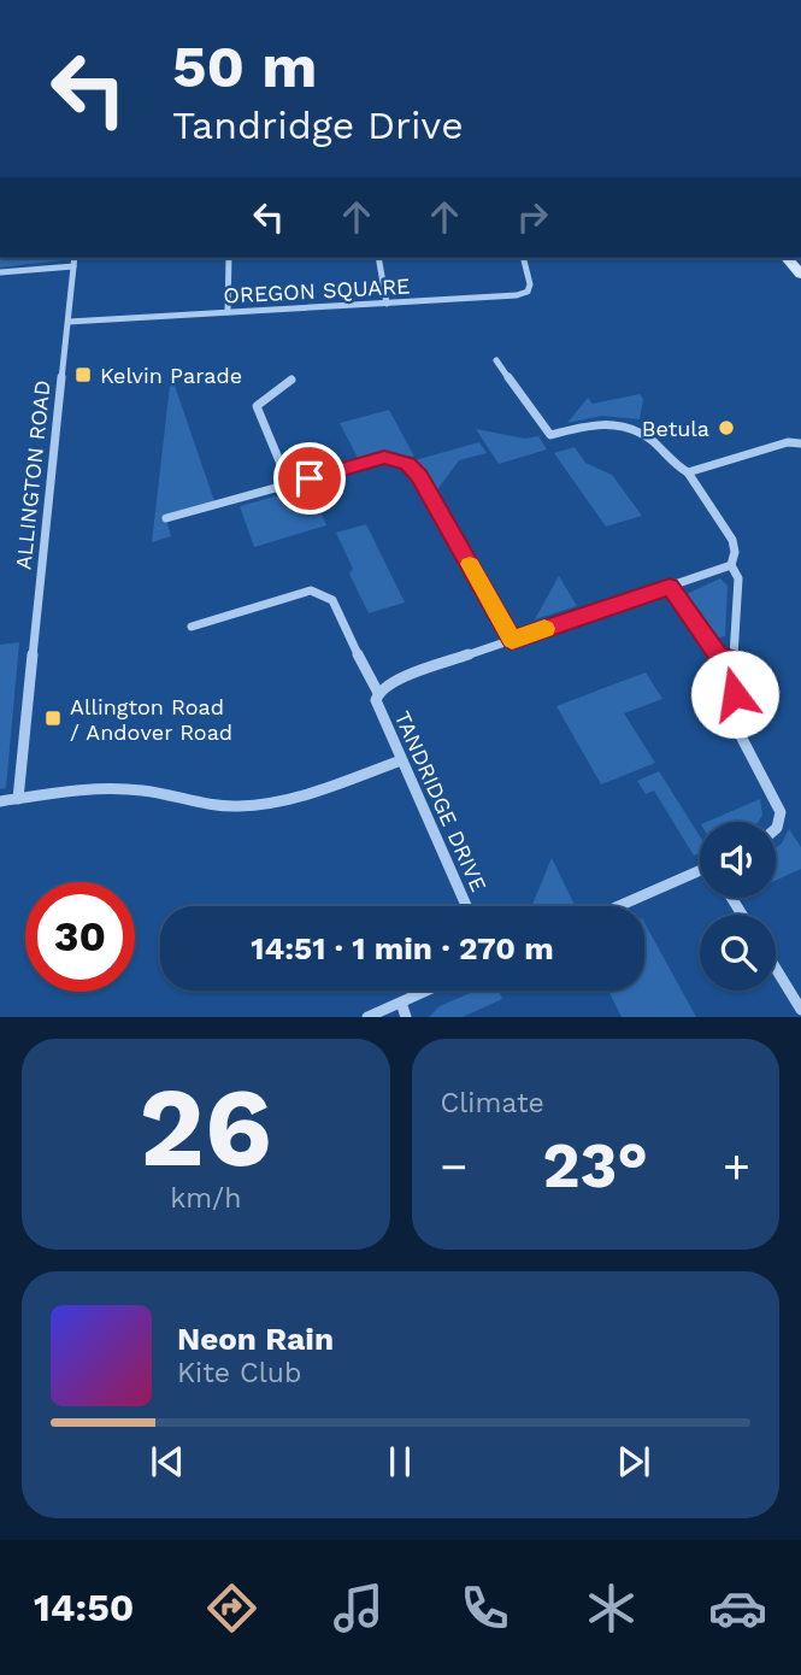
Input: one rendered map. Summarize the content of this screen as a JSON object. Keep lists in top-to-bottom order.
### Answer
{
  "streets": {
    "street": ["OREGON SQUARE", "ALLINGTON ROAD", "TANDRIDGE DRIVE"]
  },
  "crossings": [
    ["OREGON SQUARE", "ALLINGTON ROAD"]
  ],
  "places": {
    "transit": ["Kelvin Parade", "Allington Road / Andover Road"],
    "other": ["Betula"]
  },
  "page": {
    "turn": ["50 m", "Tandridge Drive"],
    "limit": "30",
    "trip": "14:51 · 1 min · 270 m",
    "tile": [
      ["26", "km/h"],
      "Climate"
    ],
    "heat": ["−", "23°", "+"],
    "song": ["Neon Rain", "Kite Club"],
    "tabs": "14:50"
  }
}
